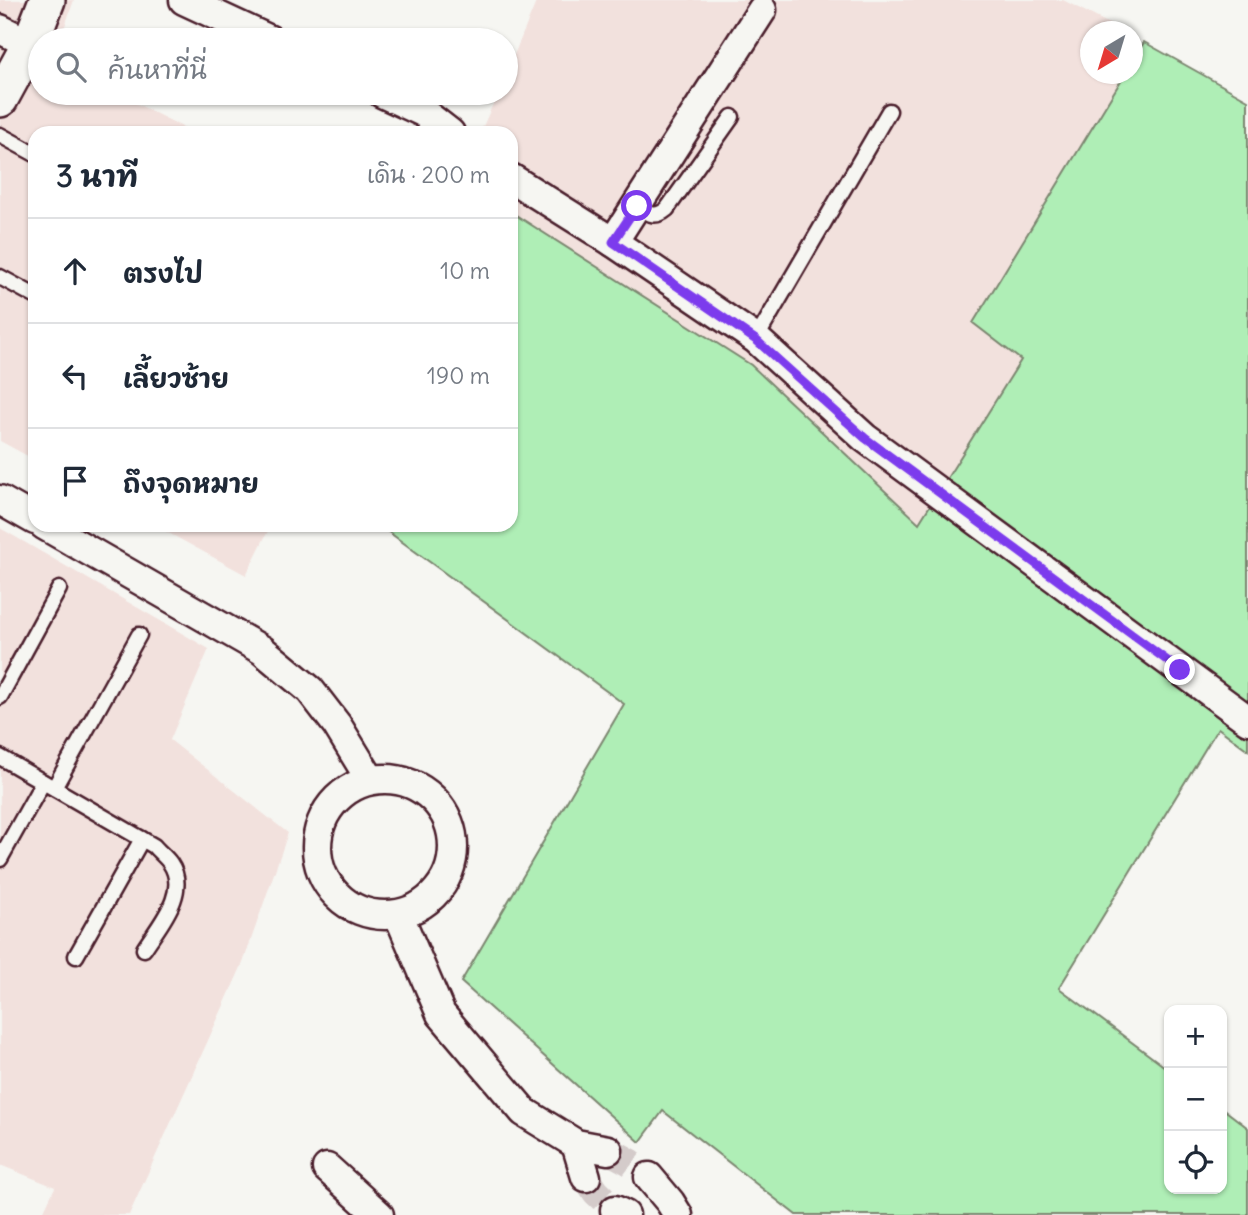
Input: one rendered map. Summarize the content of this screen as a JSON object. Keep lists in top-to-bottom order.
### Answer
{
  "north": "bottom left",
  "page": {
    "search": "ค้นหาที่นี่",
    "heading": ["3 นาที", "เดิน · 200 m"],
    "list": [
      ["ตรงไป", "10 m"],
      ["เลี้ยวซ้าย", "190 m"],
      "ถึงจุดหมาย"
    ],
    "map_buttons": ["+", "−"]
  }
}
